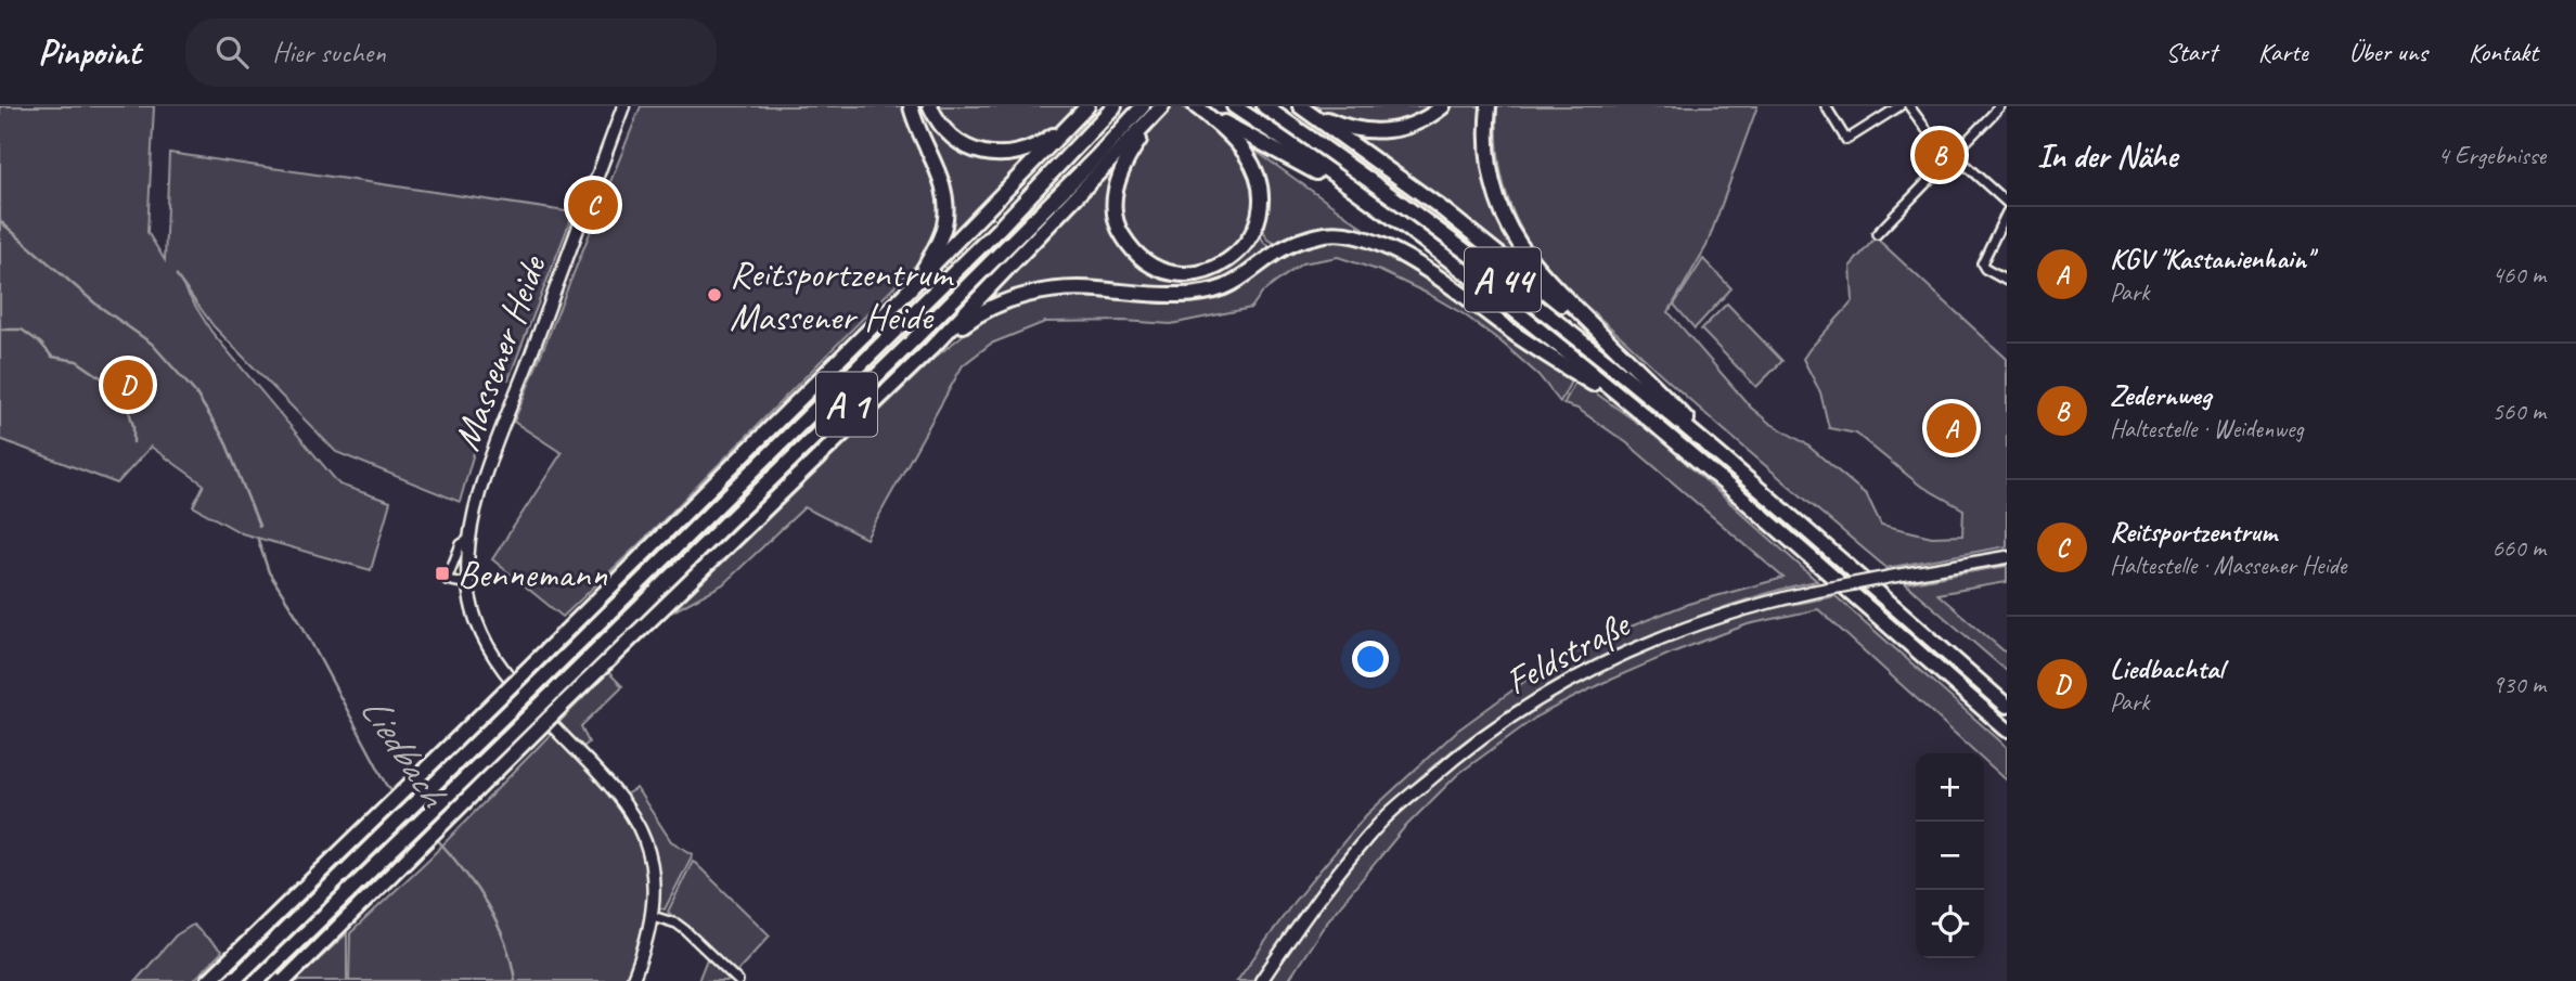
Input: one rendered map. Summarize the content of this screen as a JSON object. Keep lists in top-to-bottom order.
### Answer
{
  "streets": {
    "highway": ["A 44", "A 1"],
    "street": ["Massener Heide", "Feldstraße"]
  },
  "water": ["Liedbach"],
  "places": {
    "other": ["Reitsportzentrum Massener Heide"],
    "transit": ["Bennemann"]
  },
  "page": {
    "header": "Pinpoint",
    "search": "Hier suchen",
    "nav": [
      "Start",
      "Karte",
      "Über uns",
      "Kontakt"
    ],
    "heading": ["In der Nähe", "4 Ergebnisse"],
    "pins": [
      "B",
      "C",
      "D",
      "A"
    ],
    "list": [
      {
        "mark": "A",
        "name": "KGV \"Kastanienhain\"",
        "note": "Park",
        "value": "460 m"
      },
      {
        "mark": "B",
        "name": "Zedernweg",
        "note": "Haltestelle · Weidenweg",
        "value": "560 m"
      },
      {
        "mark": "C",
        "name": "Reitsportzentrum",
        "note": "Haltestelle · Massener Heide",
        "value": "660 m"
      },
      {
        "mark": "D",
        "name": "Liedbachtal",
        "note": "Park",
        "value": "930 m"
      }
    ],
    "map_buttons": ["+", "−"]
  }
}
